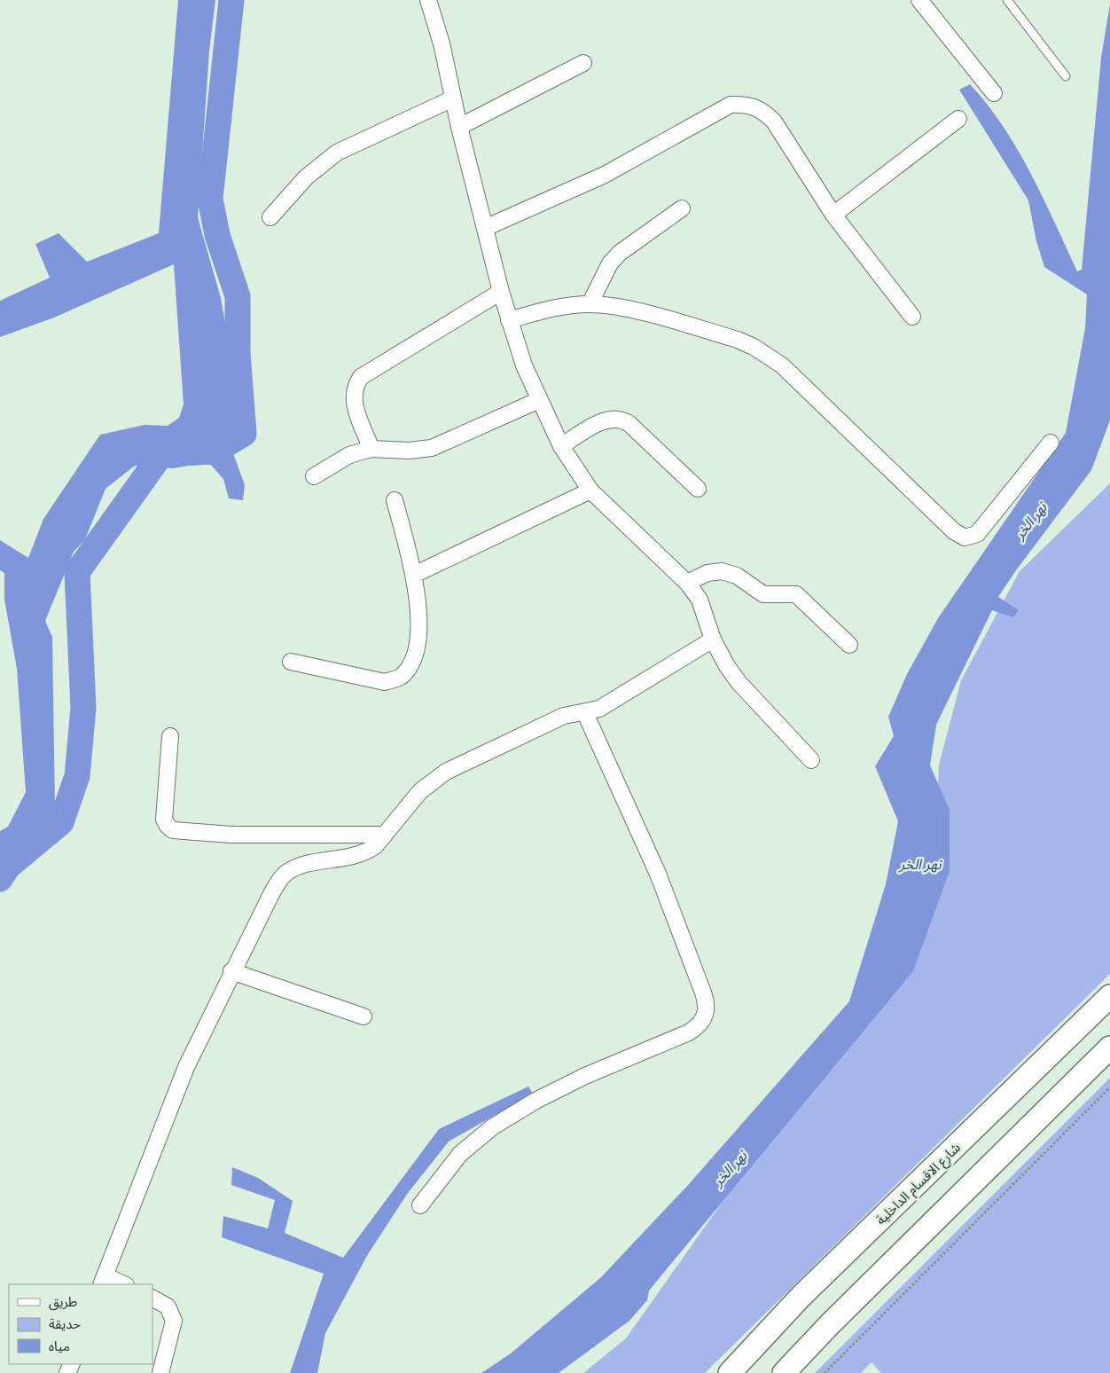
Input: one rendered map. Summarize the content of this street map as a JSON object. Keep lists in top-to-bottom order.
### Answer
{
  "streets": {
    "street": ["شارع الاقسام الداخلية"]
  },
  "water": ["نهر الخر"],
  "legend": ["طريق", "حديقة", "مياه"]
}
